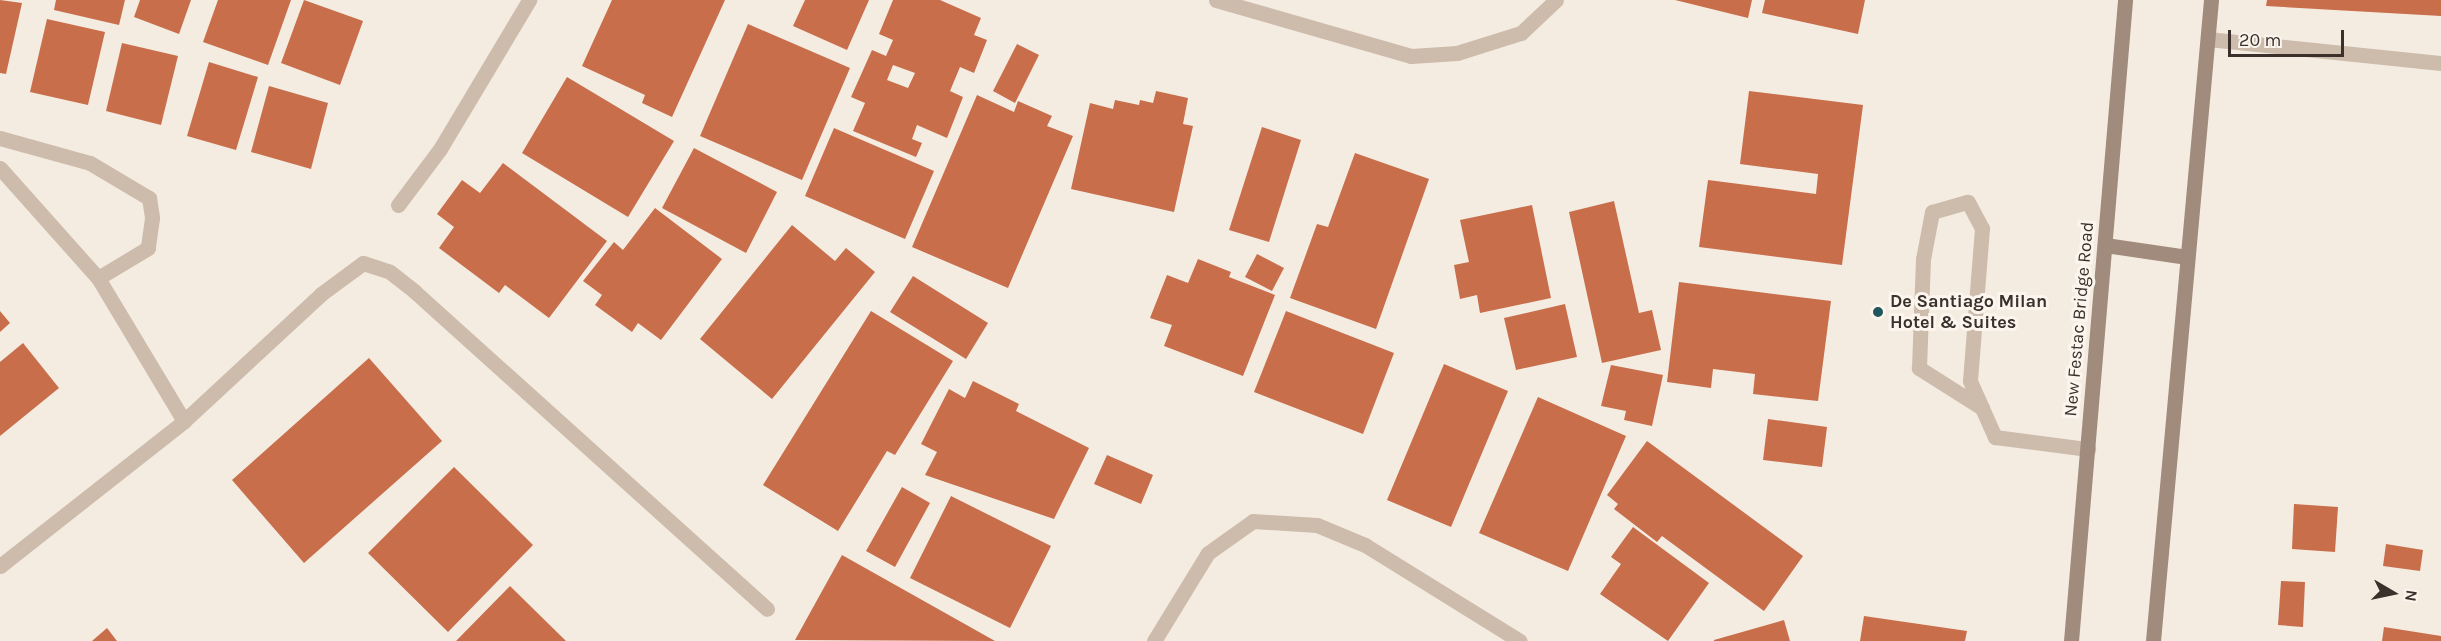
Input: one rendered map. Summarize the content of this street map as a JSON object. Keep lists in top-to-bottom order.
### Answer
{
  "streets": {
    "main road": ["New Festac Bridge Road"]
  },
  "places": ["De Santiago Milan Hotel & Suites"],
  "scale_bar": "20 m",
  "north": "right"
}
